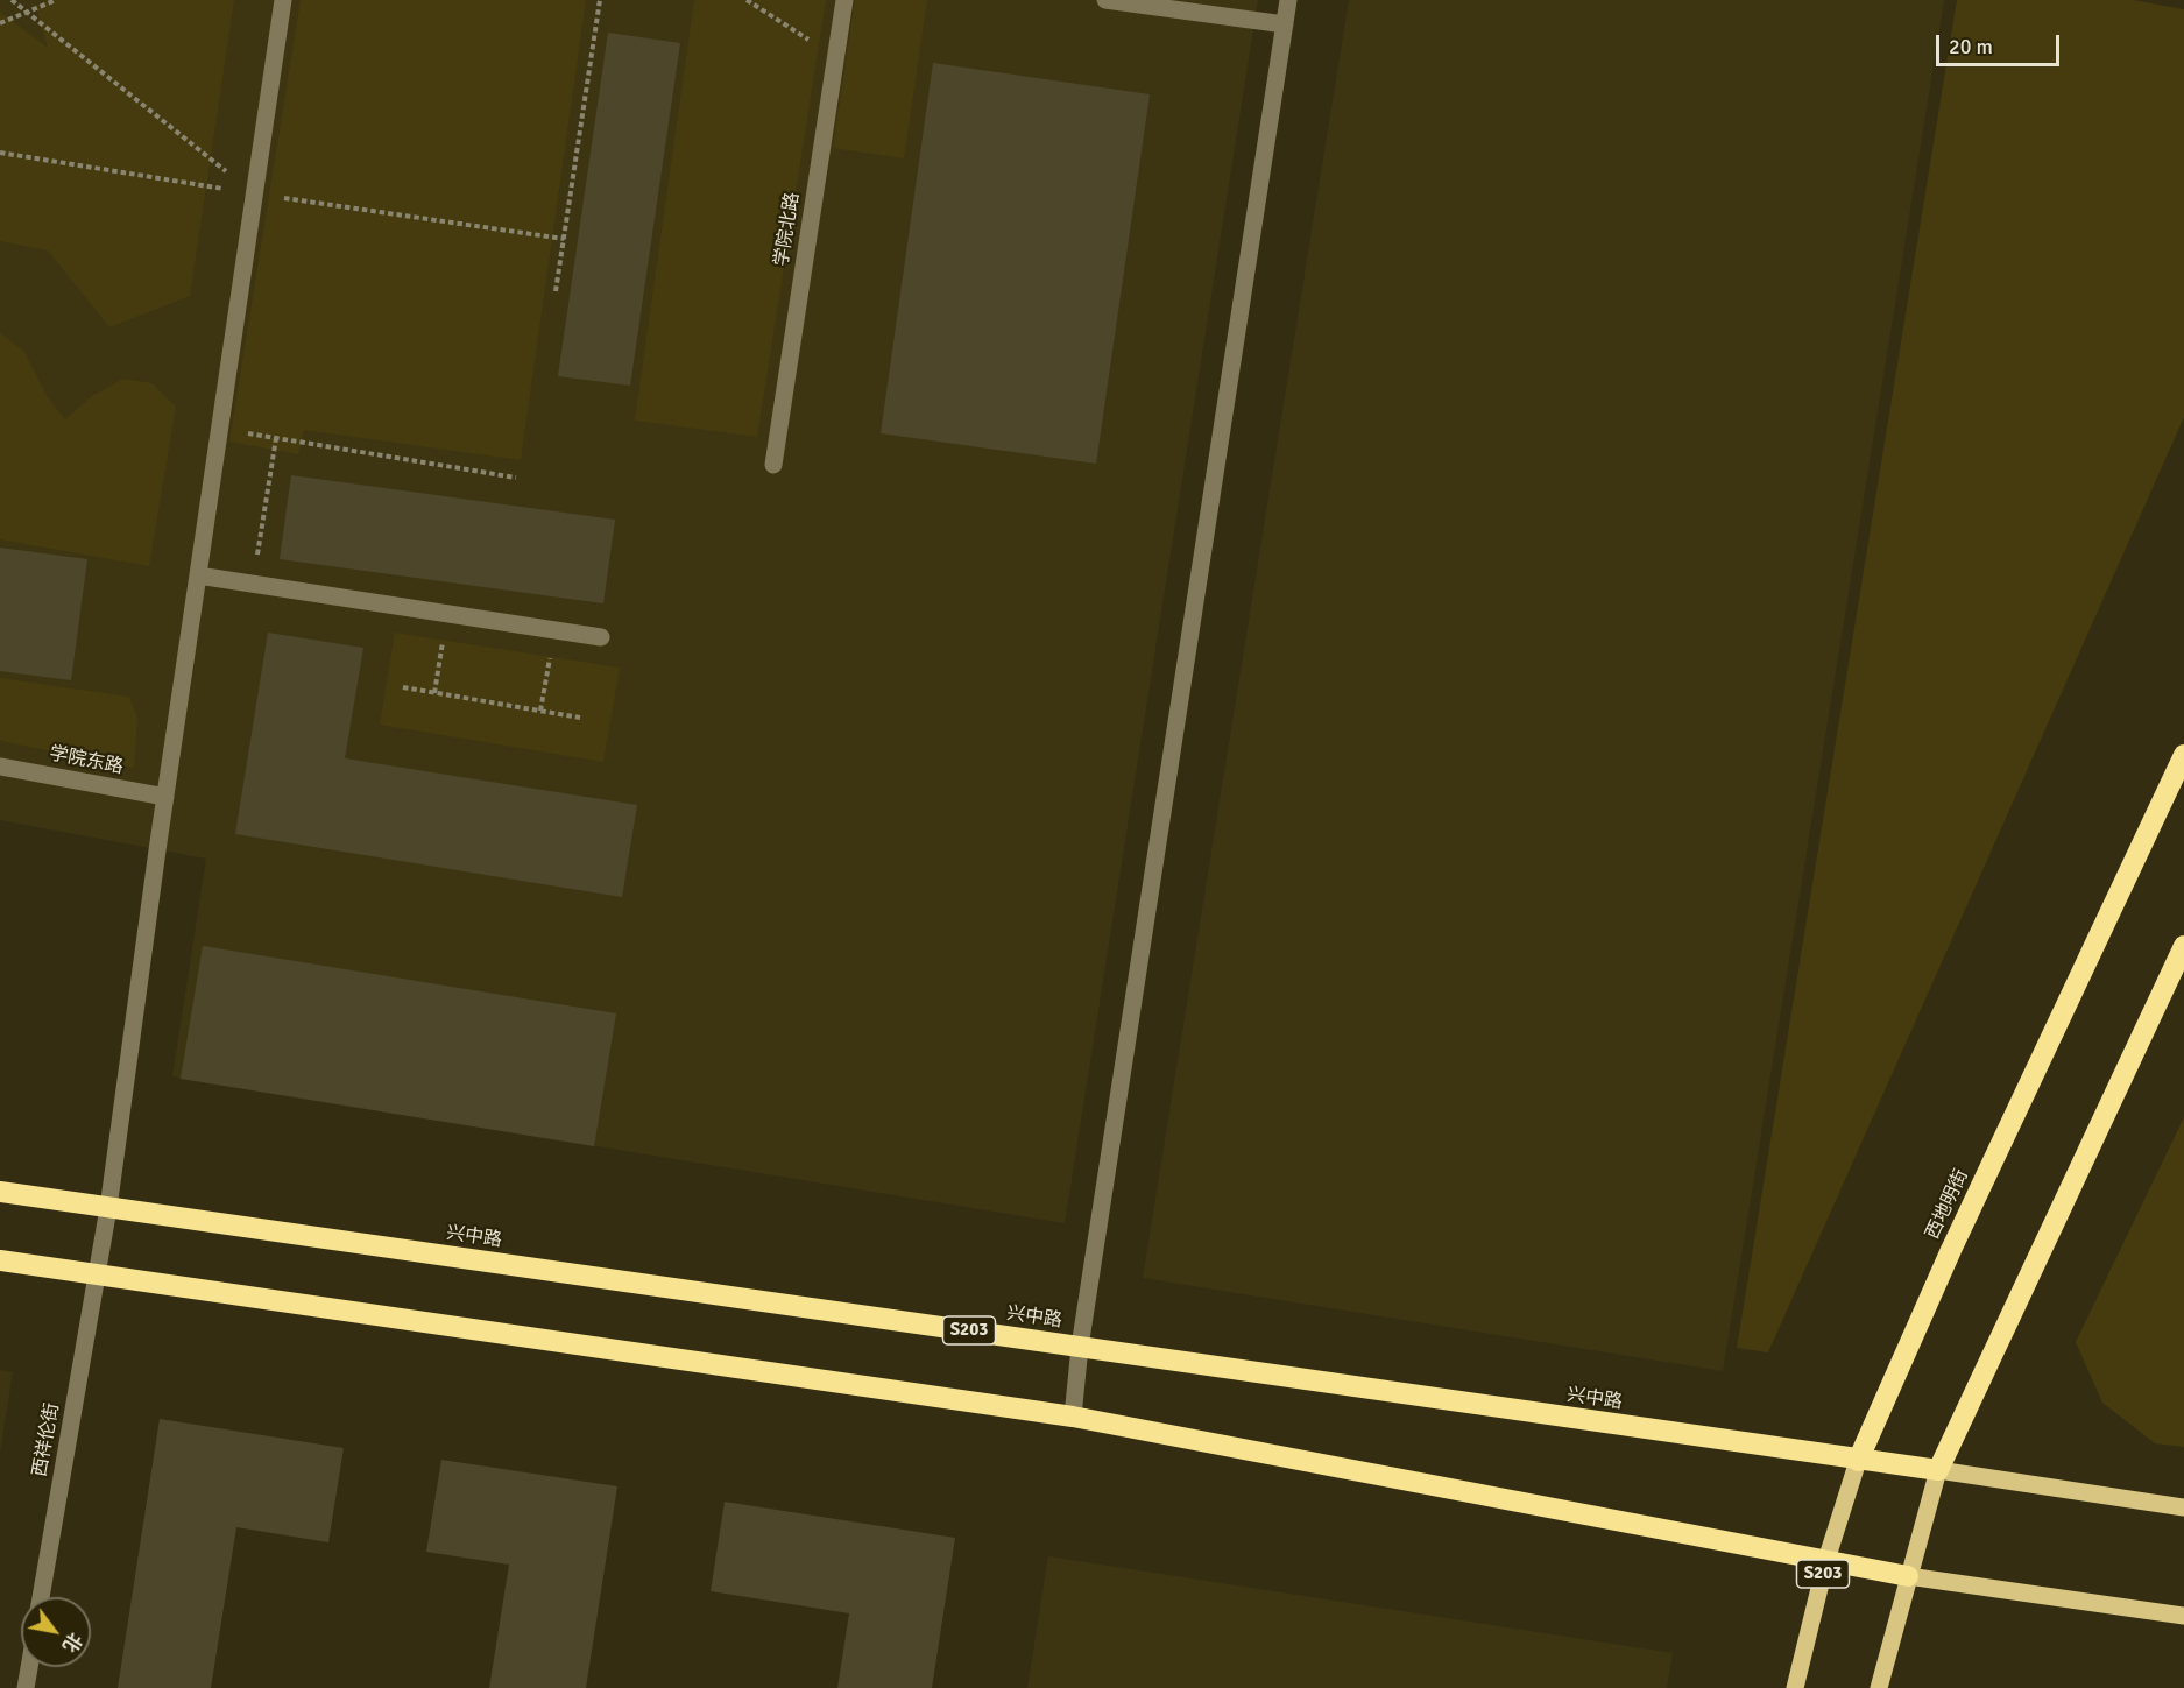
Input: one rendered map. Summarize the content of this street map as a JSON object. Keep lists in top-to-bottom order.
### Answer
{
  "streets": {
    "highway": ["西地明街", "兴中路", "S203"],
    "street": ["学院北路", "学院东路", "西祥伦街"]
  },
  "crossings": [
    ["学院东路", "西祥伦街"],
    ["西地明街", "兴中路"],
    ["西地明街", "S203"],
    ["兴中路", "西祥伦街"],
    ["S203", "西祥伦街"]
  ],
  "scale_bar": "20 m",
  "north": "bottom right"
}
